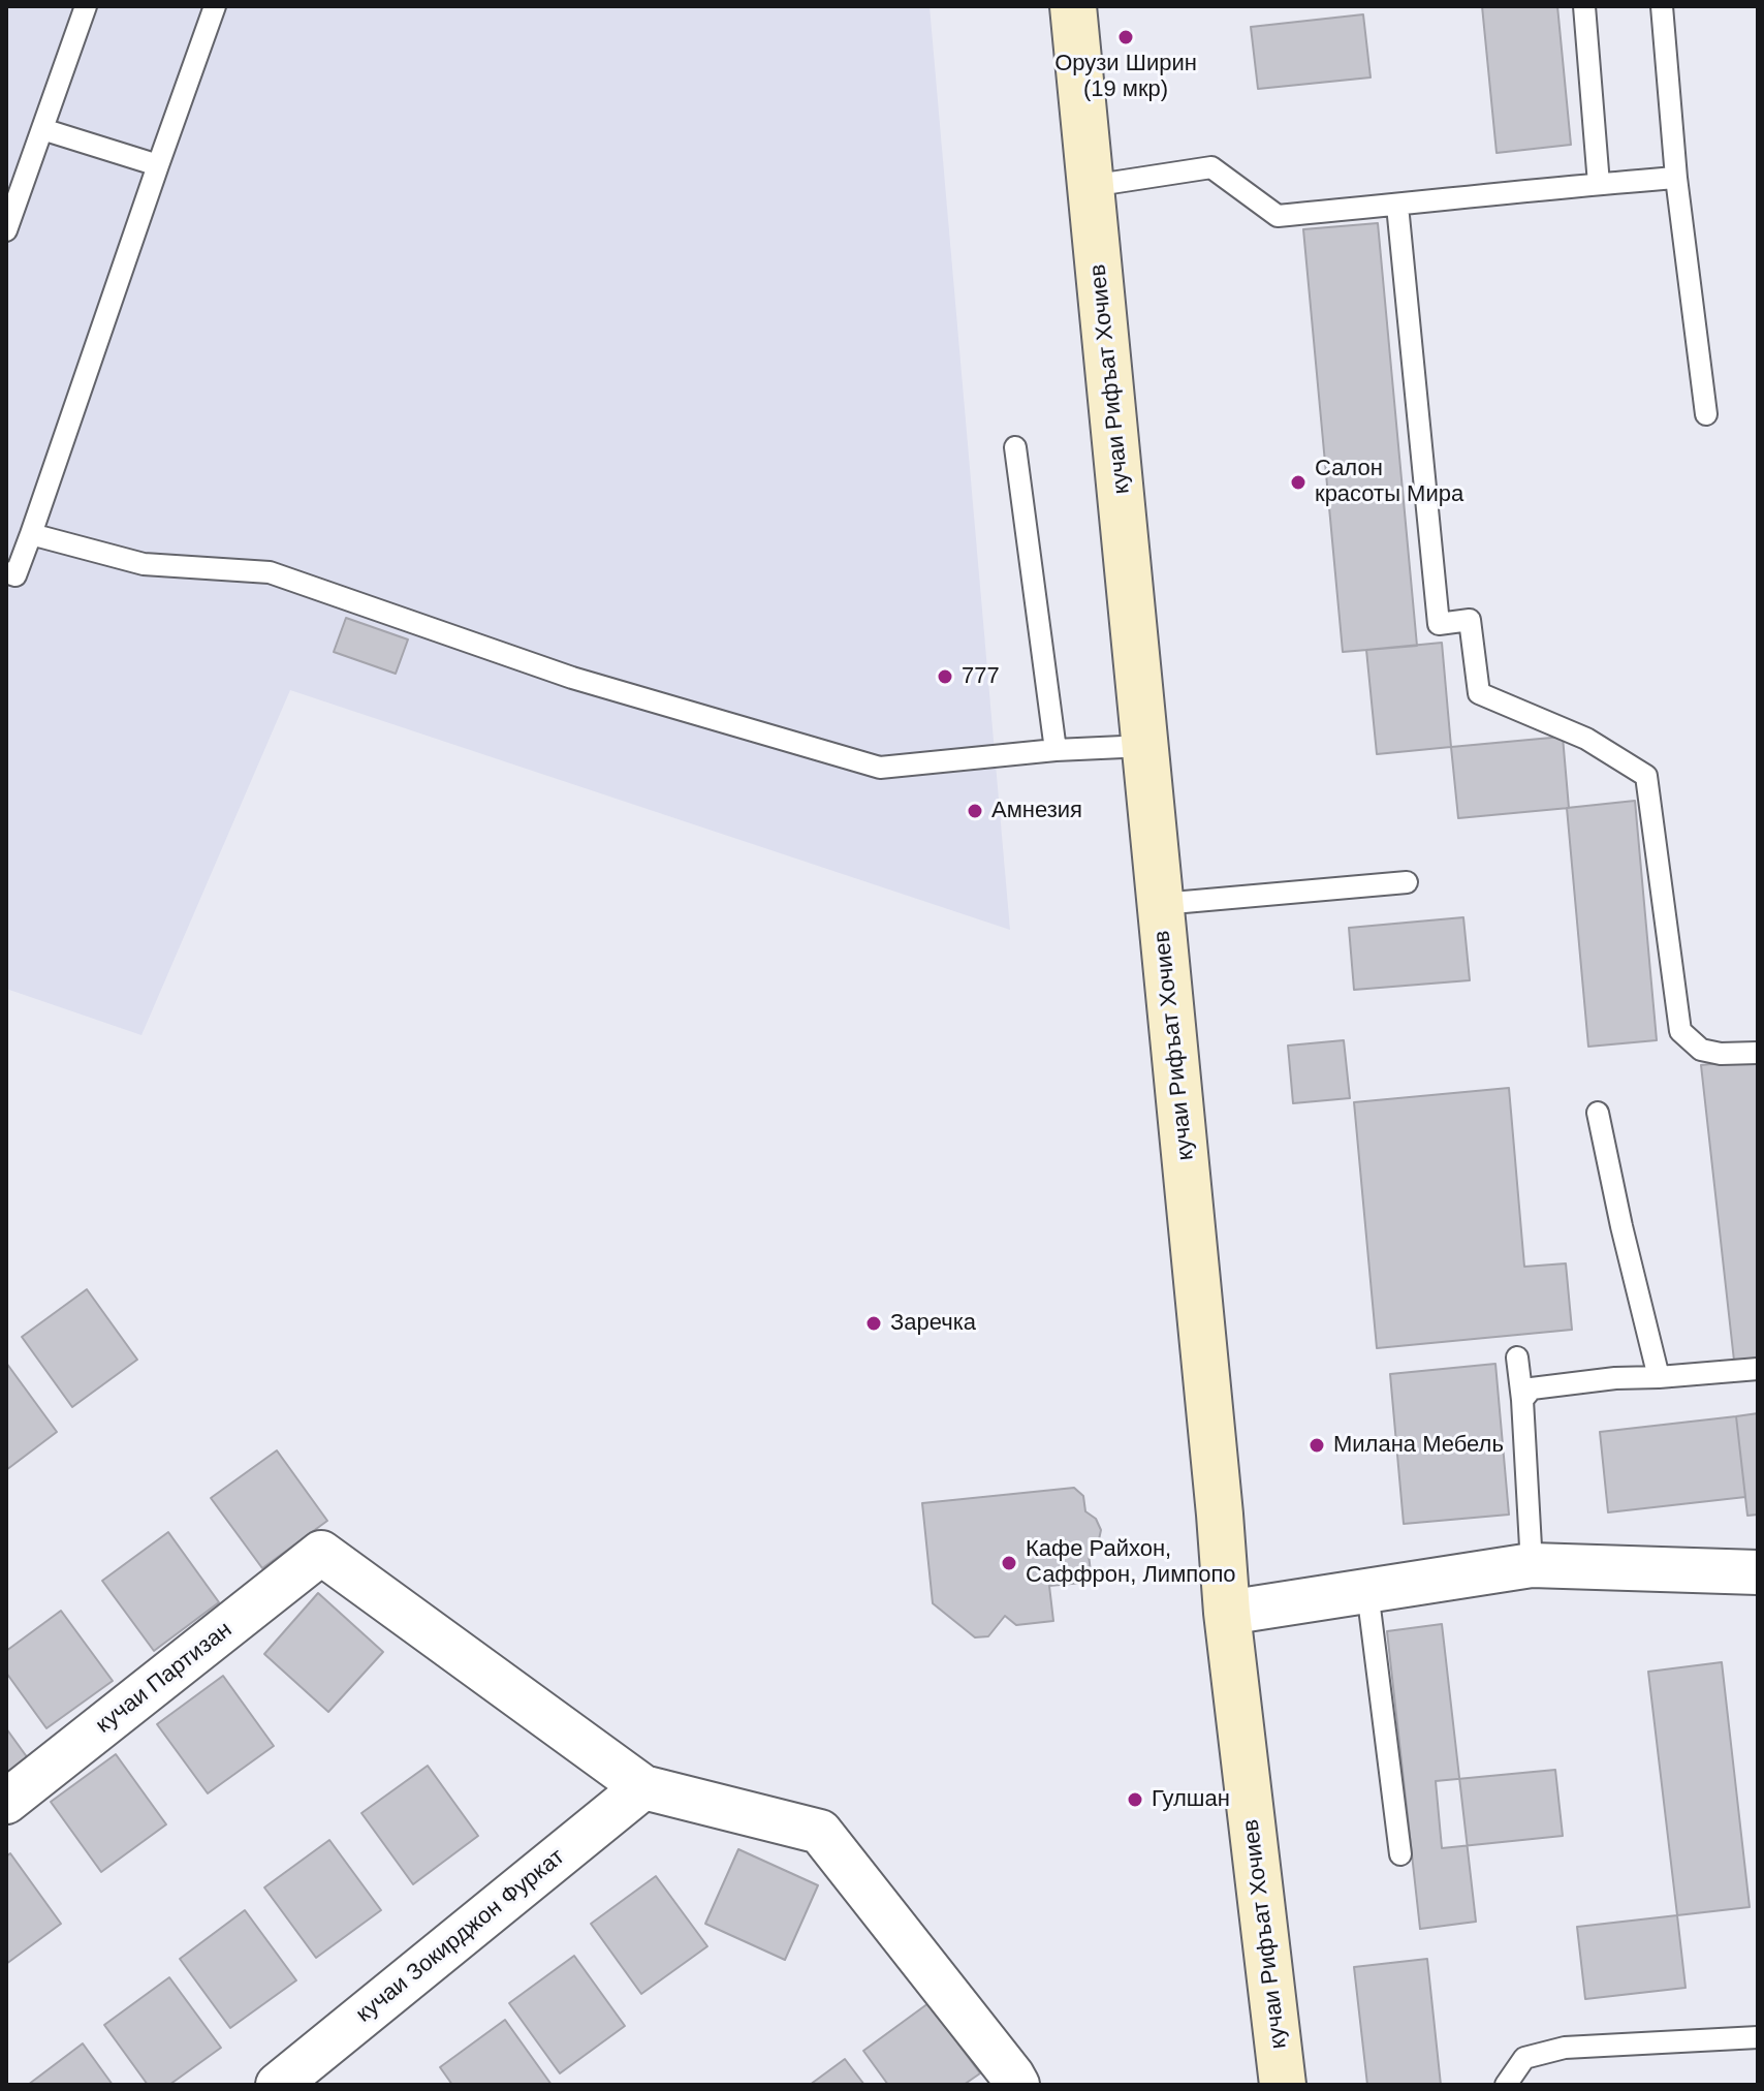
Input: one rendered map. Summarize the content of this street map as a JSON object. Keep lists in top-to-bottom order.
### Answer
{
  "streets": {
    "main road": ["кучаи Рифъат Хочиев"],
    "street": ["кучаи Партизан", "кучаи Зокирджон Фуркат"]
  },
  "crossings": [
    ["кучаи Партизан", "кучаи Зокирджон Фуркат"]
  ],
  "places": [
    "Орузи Ширин (19 мкр)",
    "Салон красоты Мира",
    "777",
    "Амнезия",
    "Заречка",
    "Милана Мебель",
    "Кафе Райхон, Саффрон, Лимпопо",
    "Гулшан"
  ]
}
